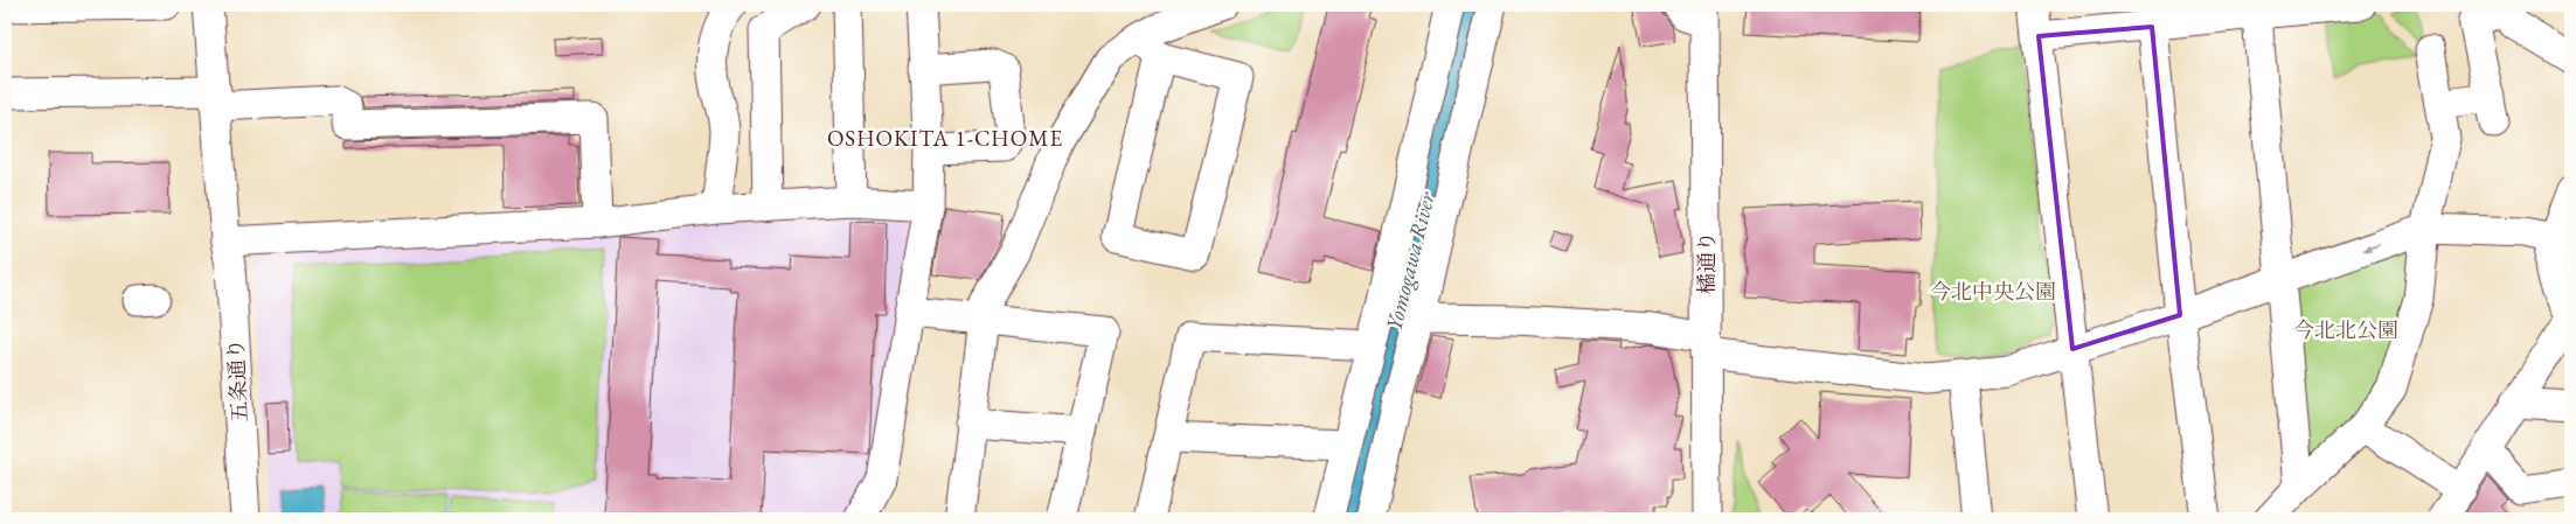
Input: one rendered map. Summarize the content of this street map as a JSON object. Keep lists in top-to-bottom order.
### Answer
{
  "streets": {
    "street": ["橘通り", "五条通り"]
  },
  "districts": ["OSHOKITA 1-CHOME"],
  "water": ["Yomogawa River"],
  "parks": ["今北中央公園", "今北北公園"]
}
